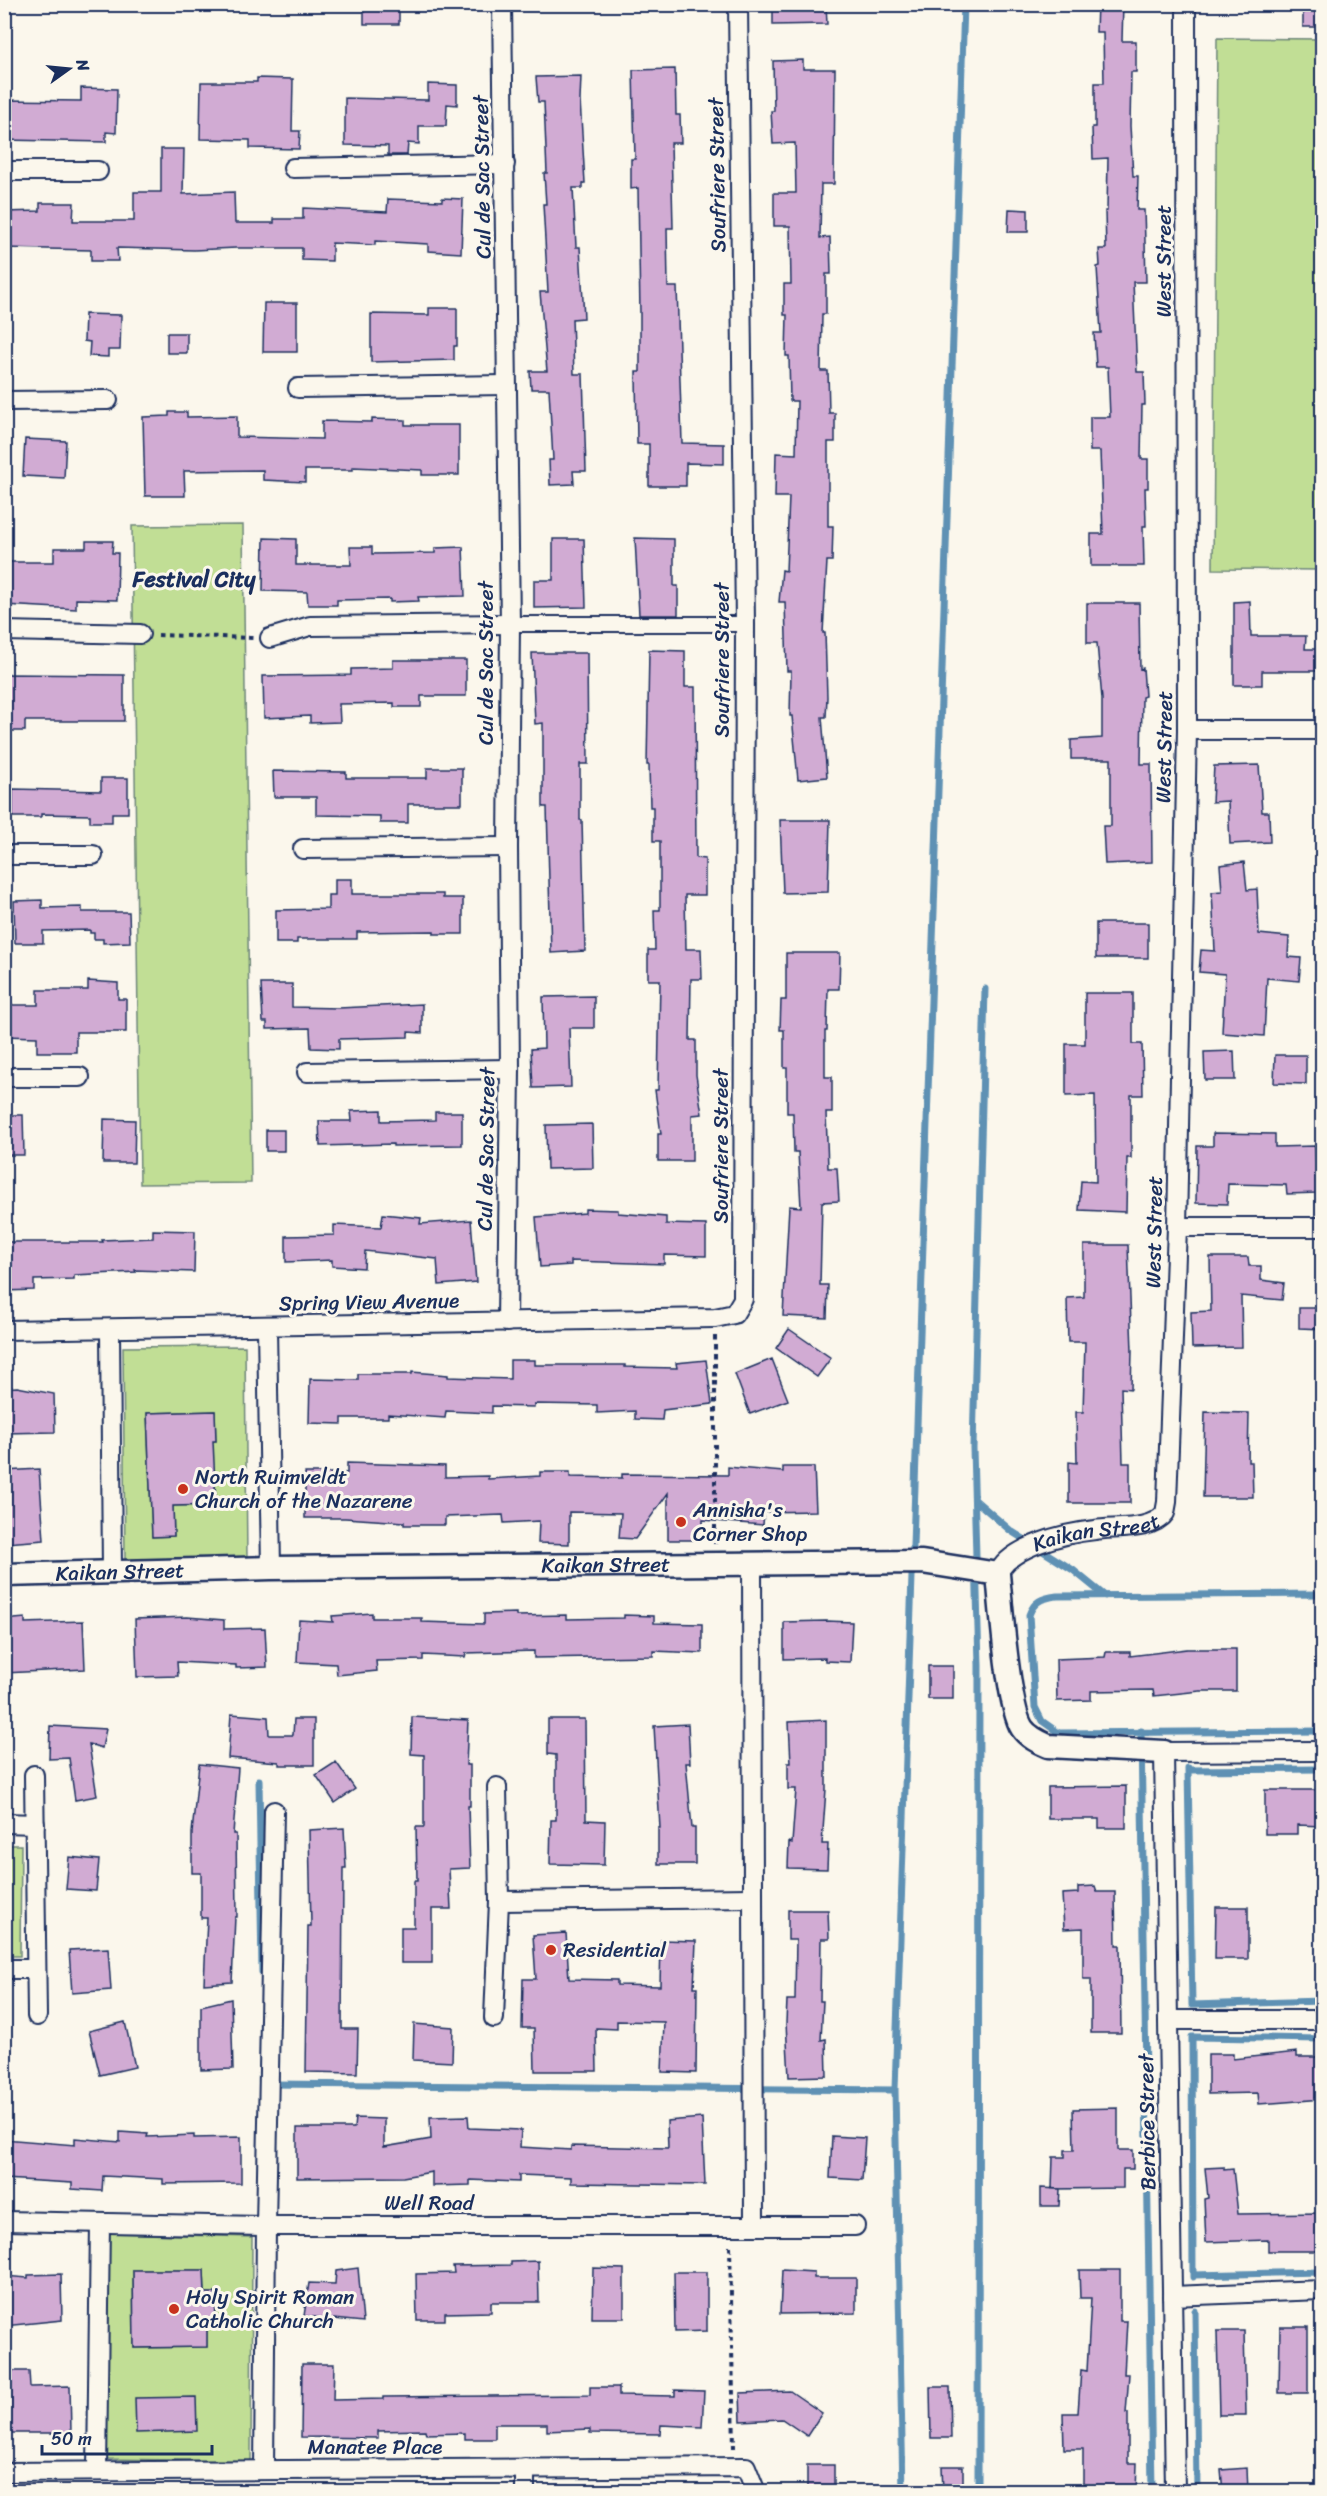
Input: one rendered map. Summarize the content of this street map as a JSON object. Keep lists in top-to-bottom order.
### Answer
{
  "streets": {
    "street": [
      "Soufriere Street",
      "Cul de Sac Street",
      "West Street",
      "Spring View Avenue",
      "Kaikan Street",
      "Berbice Street",
      "Well Road",
      "Manatee Place"
    ]
  },
  "crossings": [
    ["Soufriere Street", "Spring View Avenue"],
    ["Cul de Sac Street", "Spring View Avenue"],
    ["West Street", "Kaikan Street"]
  ],
  "districts": ["Festival City"],
  "places": [
    "North Ruimveldt Church of the Nazarene",
    "Annisha's Corner Shop",
    "Residential",
    "Holy Spirit Roman Catholic Church"
  ],
  "scale_bar": "50 m",
  "north": "right"
}
